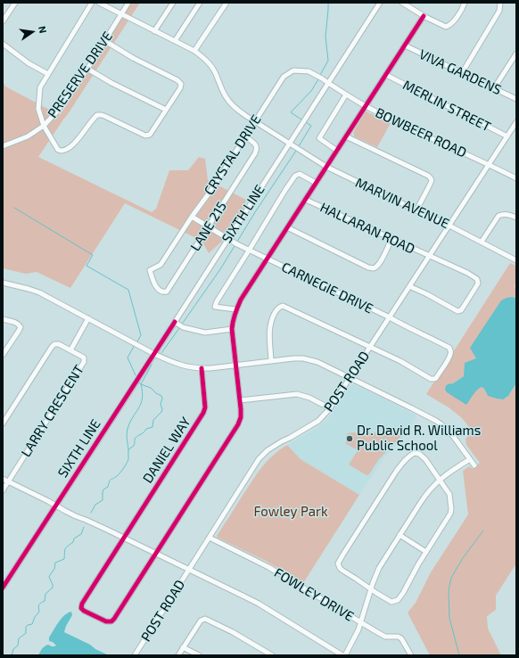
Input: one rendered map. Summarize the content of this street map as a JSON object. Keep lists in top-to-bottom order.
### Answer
{
  "streets": {
    "street": [
      "VIVA GARDENS",
      "PRESERVE DRIVE",
      "MERLIN STREET",
      "BOWBEER ROAD",
      "CRYSTAL DRIVE",
      "MARVIN AVENUE",
      "SIXTH LINE",
      "LANE 215",
      "HALLARAN ROAD",
      "CARNEGIE DRIVE",
      "POST ROAD",
      "LARRY CRESCENT",
      "DANIEL WAY",
      "FOWLEY DRIVE"
    ]
  },
  "crossings": [
    ["PRESERVE DRIVE", "MARVIN AVENUE"],
    ["MERLIN STREET", "POST ROAD"],
    ["BOWBEER ROAD", "CRYSTAL DRIVE"],
    ["BOWBEER ROAD", "SIXTH LINE"],
    ["BOWBEER ROAD", "POST ROAD"],
    ["CRYSTAL DRIVE", "MARVIN AVENUE"],
    ["CRYSTAL DRIVE", "SIXTH LINE"],
    ["CRYSTAL DRIVE", "LANE 215"],
    ["CRYSTAL DRIVE", "CARNEGIE DRIVE"],
    ["MARVIN AVENUE", "SIXTH LINE"],
    ["MARVIN AVENUE", "POST ROAD"],
    ["SIXTH LINE", "CARNEGIE DRIVE"],
    ["LANE 215", "CARNEGIE DRIVE"],
    ["HALLARAN ROAD", "POST ROAD"],
    ["CARNEGIE DRIVE", "POST ROAD"],
    ["POST ROAD", "FOWLEY DRIVE"]
  ],
  "parks": ["Fowley Park"],
  "places": ["Dr. David R. Williams Public School"],
  "north": "right"
}
